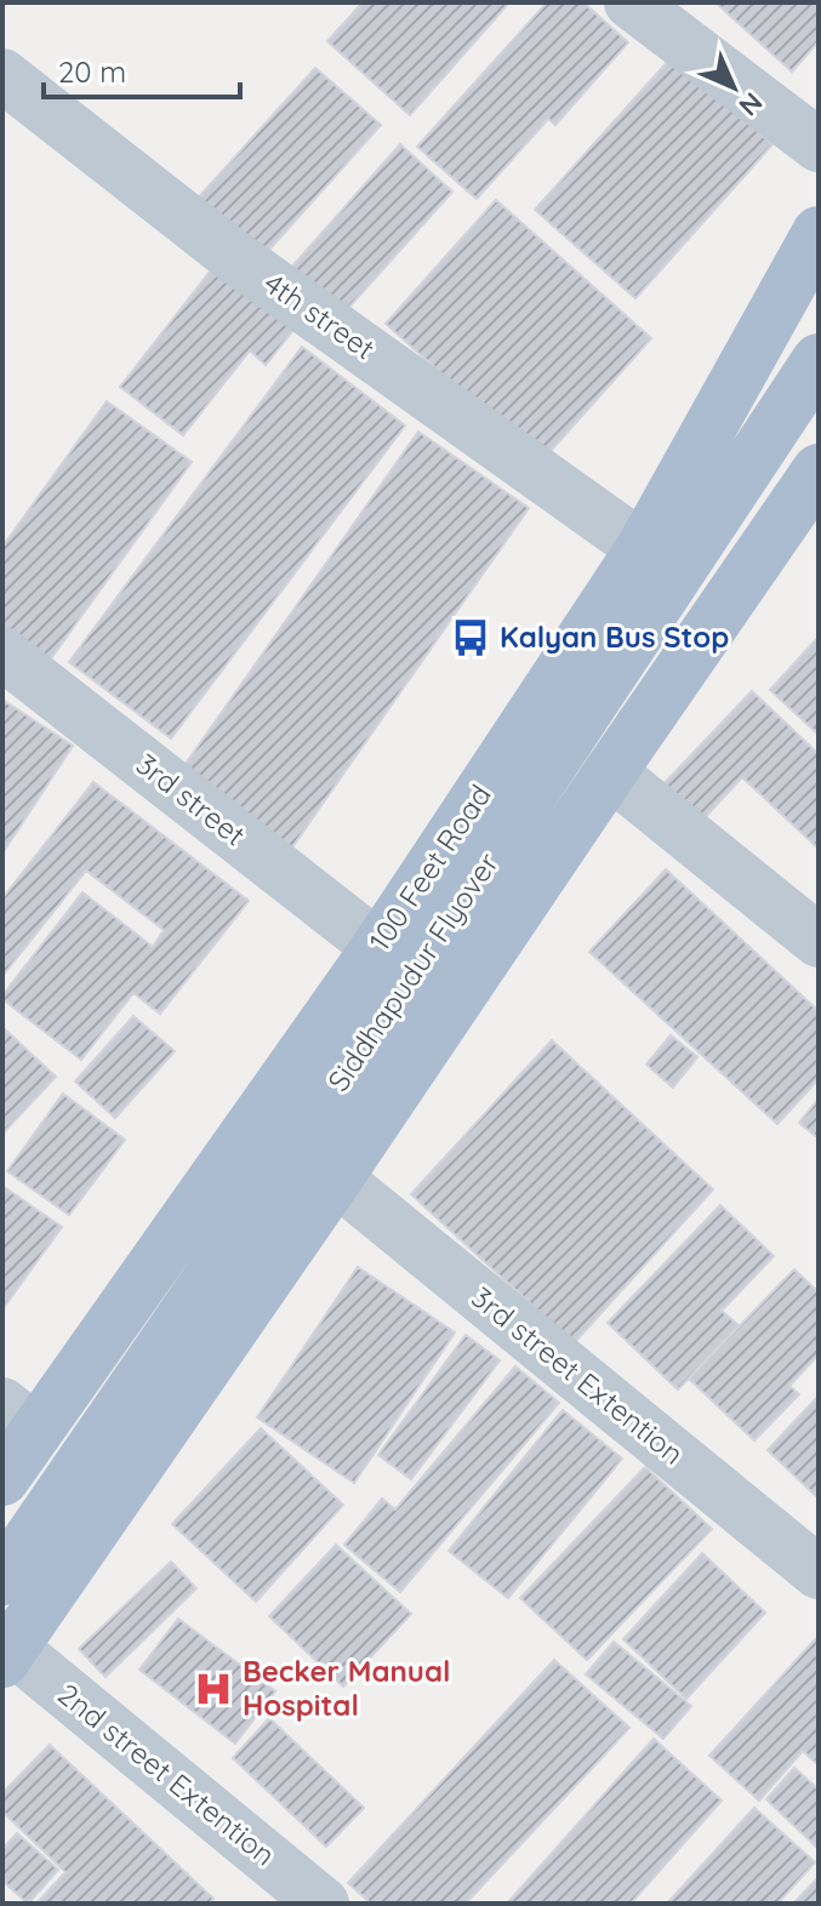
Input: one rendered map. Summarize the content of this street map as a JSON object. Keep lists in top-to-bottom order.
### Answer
{
  "streets": {
    "main road": ["100 Feet Road", "Siddhapudur Flyover"],
    "street": [
      "4th street",
      "3rd street",
      "3rd street Extention",
      "2nd street Extention"
    ]
  },
  "crossings": [
    ["4th street", "100 Feet Road"],
    ["3rd street", "100 Feet Road"]
  ],
  "places": {
    "bus stop": ["Kalyan Bus Stop"],
    "hospital": ["Becker Manual Hospital"]
  },
  "scale_bar": "20 m",
  "north": "bottom right"
}
